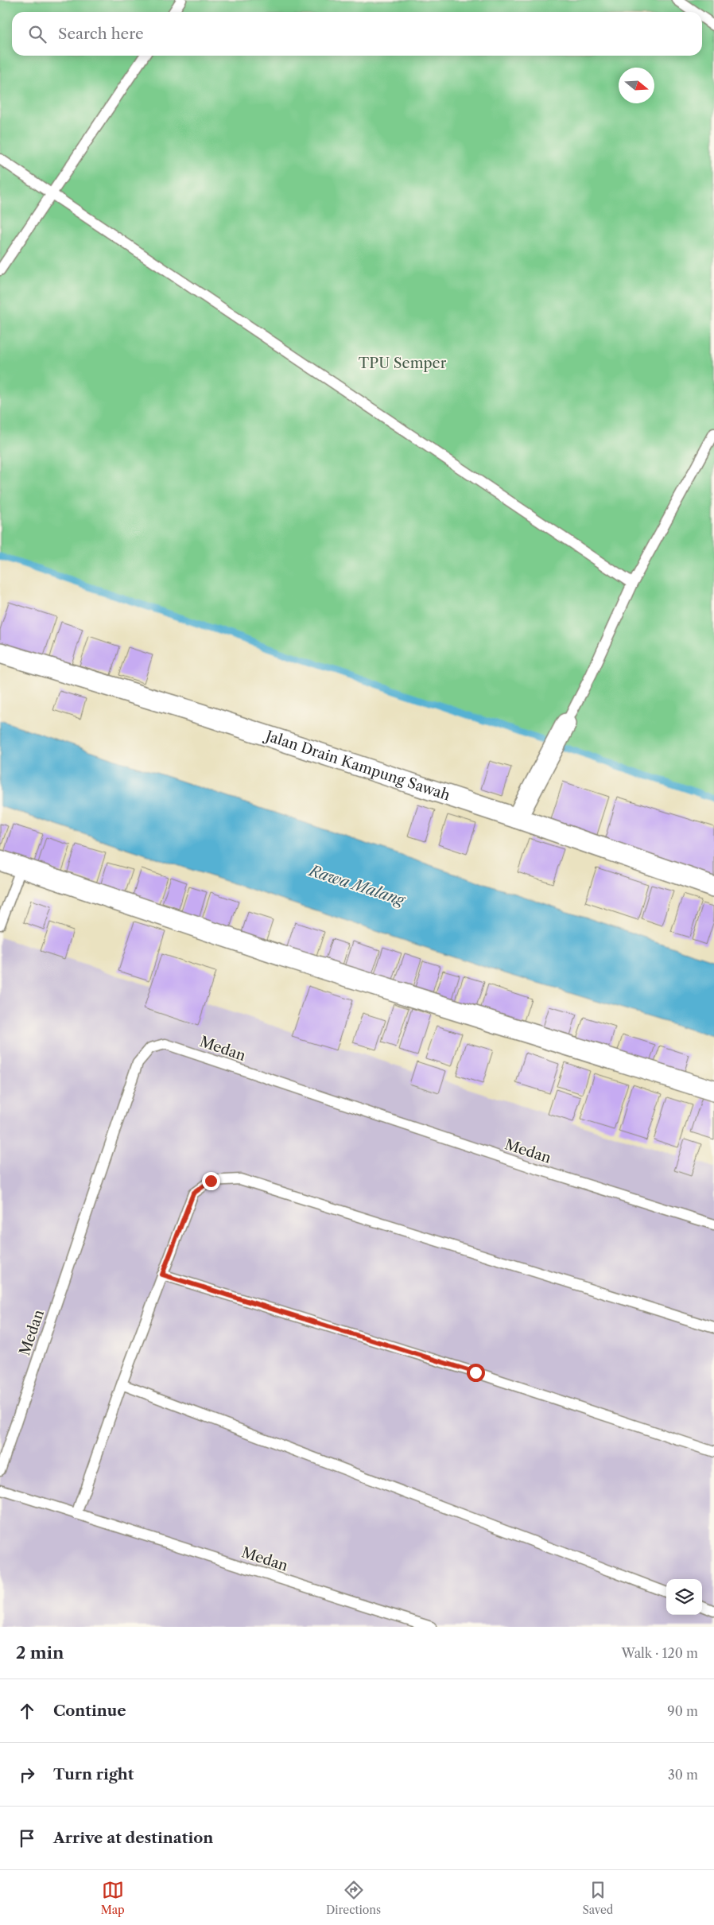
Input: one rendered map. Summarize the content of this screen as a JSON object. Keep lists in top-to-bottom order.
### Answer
{
  "streets": {
    "street": ["Jalan Drain Kampung Sawah"],
    "lane": ["Medan"]
  },
  "water": ["Rawa Malang"],
  "parks": ["TPU Semper"],
  "north": "right",
  "page": {
    "search": "Search here",
    "heading": ["2 min", "Walk · 120 m"],
    "list": [
      ["Continue", "90 m"],
      ["Turn right", "30 m"],
      "Arrive at destination"
    ],
    "nav": ["Map", "Directions", "Saved"]
  }
}
